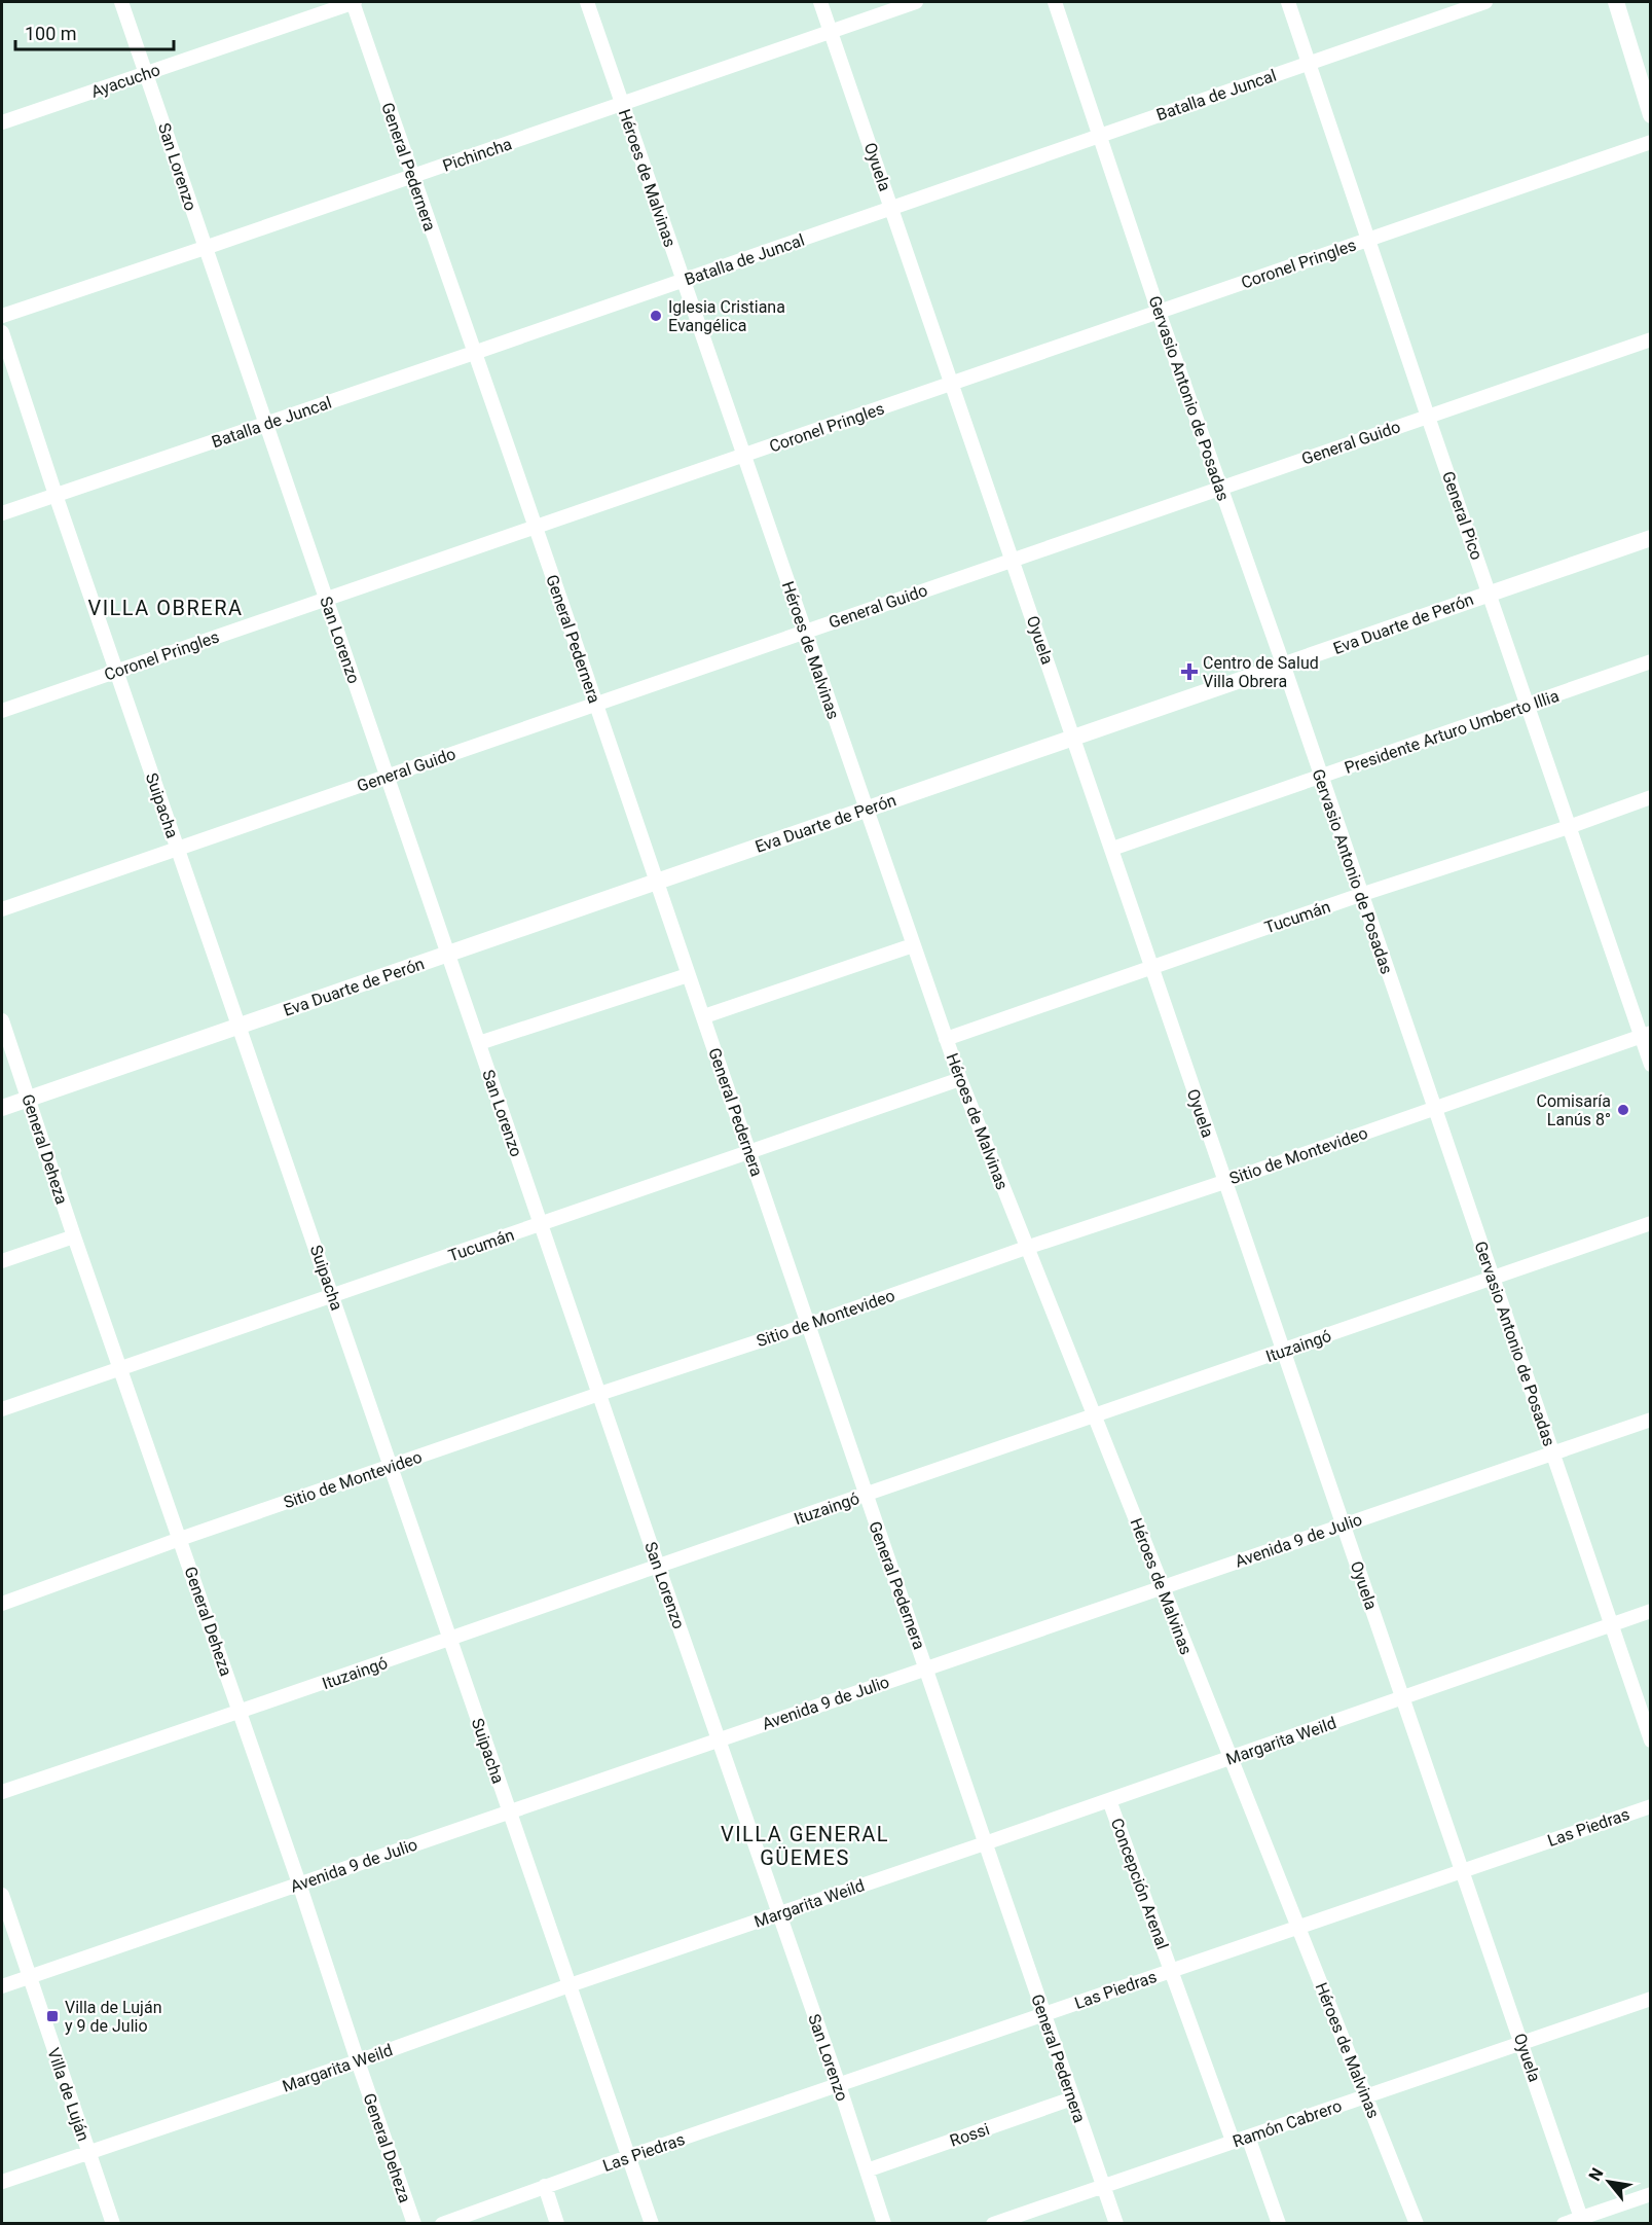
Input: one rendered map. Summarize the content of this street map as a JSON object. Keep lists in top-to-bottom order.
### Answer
{
  "streets": {
    "main road": ["Eva Duarte de Perón"],
    "street": [
      "Ayacucho",
      "Batalla de Juncal",
      "Pichincha",
      "San Lorenzo",
      "General Pedernera",
      "Oyuela",
      "Héroes de Malvinas",
      "Coronel Pringles",
      "Gervasio Antonio de Posadas",
      "General Guido",
      "General Pico",
      "Presidente Arturo Umberto Illia",
      "Suipacha",
      "Tucumán",
      "General Deheza",
      "Sitio de Montevideo",
      "Ituzaingó",
      "Avenida 9 de Julio",
      "Margarita Weild",
      "Las Piedras",
      "Concepción Arenal",
      "Villa de Luján",
      "Ramón Cabrero",
      "Rossi"
    ]
  },
  "crossings": [
    ["Ayacucho", "San Lorenzo"],
    ["Ayacucho", "General Pedernera"],
    ["Batalla de Juncal", "San Lorenzo"],
    ["Batalla de Juncal", "General Pedernera"],
    ["Batalla de Juncal", "Oyuela"],
    ["Batalla de Juncal", "Héroes de Malvinas"],
    ["Batalla de Juncal", "Gervasio Antonio de Posadas"],
    ["Batalla de Juncal", "General Pico"],
    ["Batalla de Juncal", "Suipacha"],
    ["Pichincha", "San Lorenzo"],
    ["Pichincha", "General Pedernera"],
    ["Pichincha", "Oyuela"],
    ["Pichincha", "Héroes de Malvinas"],
    ["San Lorenzo", "Coronel Pringles"],
    ["San Lorenzo", "General Guido"],
    ["San Lorenzo", "Eva Duarte de Perón"],
    ["San Lorenzo", "Tucumán"],
    ["San Lorenzo", "Sitio de Montevideo"],
    ["San Lorenzo", "Ituzaingó"],
    ["San Lorenzo", "Avenida 9 de Julio"],
    ["San Lorenzo", "Margarita Weild"],
    ["San Lorenzo", "Las Piedras"],
    ["San Lorenzo", "Rossi"],
    ["General Pedernera", "Coronel Pringles"],
    ["General Pedernera", "General Guido"],
    ["General Pedernera", "Eva Duarte de Perón"],
    ["General Pedernera", "Tucumán"],
    ["General Pedernera", "Sitio de Montevideo"],
    ["General Pedernera", "Ituzaingó"],
    ["General Pedernera", "Avenida 9 de Julio"],
    ["General Pedernera", "Margarita Weild"],
    ["General Pedernera", "Las Piedras"],
    ["General Pedernera", "Ramón Cabrero"],
    ["General Pedernera", "Rossi"],
    ["Oyuela", "Coronel Pringles"],
    ["Oyuela", "General Guido"],
    ["Oyuela", "Eva Duarte de Perón"],
    ["Oyuela", "Presidente Arturo Umberto Illia"],
    ["Oyuela", "Tucumán"],
    ["Oyuela", "Sitio de Montevideo"],
    ["Oyuela", "Ituzaingó"],
    ["Oyuela", "Avenida 9 de Julio"],
    ["Oyuela", "Margarita Weild"],
    ["Oyuela", "Las Piedras"],
    ["Oyuela", "Ramón Cabrero"],
    ["Héroes de Malvinas", "Coronel Pringles"],
    ["Héroes de Malvinas", "General Guido"],
    ["Héroes de Malvinas", "Eva Duarte de Perón"],
    ["Héroes de Malvinas", "Tucumán"],
    ["Héroes de Malvinas", "Sitio de Montevideo"],
    ["Héroes de Malvinas", "Ituzaingó"],
    ["Héroes de Malvinas", "Avenida 9 de Julio"],
    ["Héroes de Malvinas", "Margarita Weild"],
    ["Héroes de Malvinas", "Las Piedras"],
    ["Héroes de Malvinas", "Ramón Cabrero"],
    ["Coronel Pringles", "Gervasio Antonio de Posadas"],
    ["Coronel Pringles", "General Pico"],
    ["Coronel Pringles", "Suipacha"],
    ["Gervasio Antonio de Posadas", "General Guido"],
    ["Gervasio Antonio de Posadas", "Eva Duarte de Perón"],
    ["Gervasio Antonio de Posadas", "Presidente Arturo Umberto Illia"],
    ["Gervasio Antonio de Posadas", "Tucumán"],
    ["Gervasio Antonio de Posadas", "Sitio de Montevideo"],
    ["Gervasio Antonio de Posadas", "Ituzaingó"],
    ["Gervasio Antonio de Posadas", "Avenida 9 de Julio"],
    ["Gervasio Antonio de Posadas", "Margarita Weild"],
    ["General Guido", "General Pico"],
    ["General Guido", "Suipacha"],
    ["General Pico", "Eva Duarte de Perón"],
    ["General Pico", "Presidente Arturo Umberto Illia"],
    ["General Pico", "Tucumán"],
    ["General Pico", "Sitio de Montevideo"],
    ["Eva Duarte de Perón", "Suipacha"],
    ["Eva Duarte de Perón", "General Deheza"],
    ["Suipacha", "Tucumán"],
    ["Suipacha", "Sitio de Montevideo"],
    ["Suipacha", "Ituzaingó"],
    ["Suipacha", "Avenida 9 de Julio"],
    ["Suipacha", "Margarita Weild"],
    ["Suipacha", "Las Piedras"],
    ["Tucumán", "General Deheza"],
    ["General Deheza", "Sitio de Montevideo"],
    ["General Deheza", "Ituzaingó"],
    ["General Deheza", "Avenida 9 de Julio"],
    ["General Deheza", "Margarita Weild"],
    ["Avenida 9 de Julio", "Villa de Luján"],
    ["Margarita Weild", "Concepción Arenal"],
    ["Margarita Weild", "Villa de Luján"],
    ["Las Piedras", "Concepción Arenal"],
    ["Concepción Arenal", "Ramón Cabrero"]
  ],
  "districts": ["VILLA OBRERA", "VILLA GENERAL GÜEMES"],
  "places": {
    "other": ["Iglesia Cristiana Evangélica", "Comisaría Lanús 8°"],
    "health": ["Centro de Salud Villa Obrera"],
    "transit": ["Villa de Luján y 9 de Julio"]
  },
  "scale_bar": "100 m",
  "north": "top left"
}
